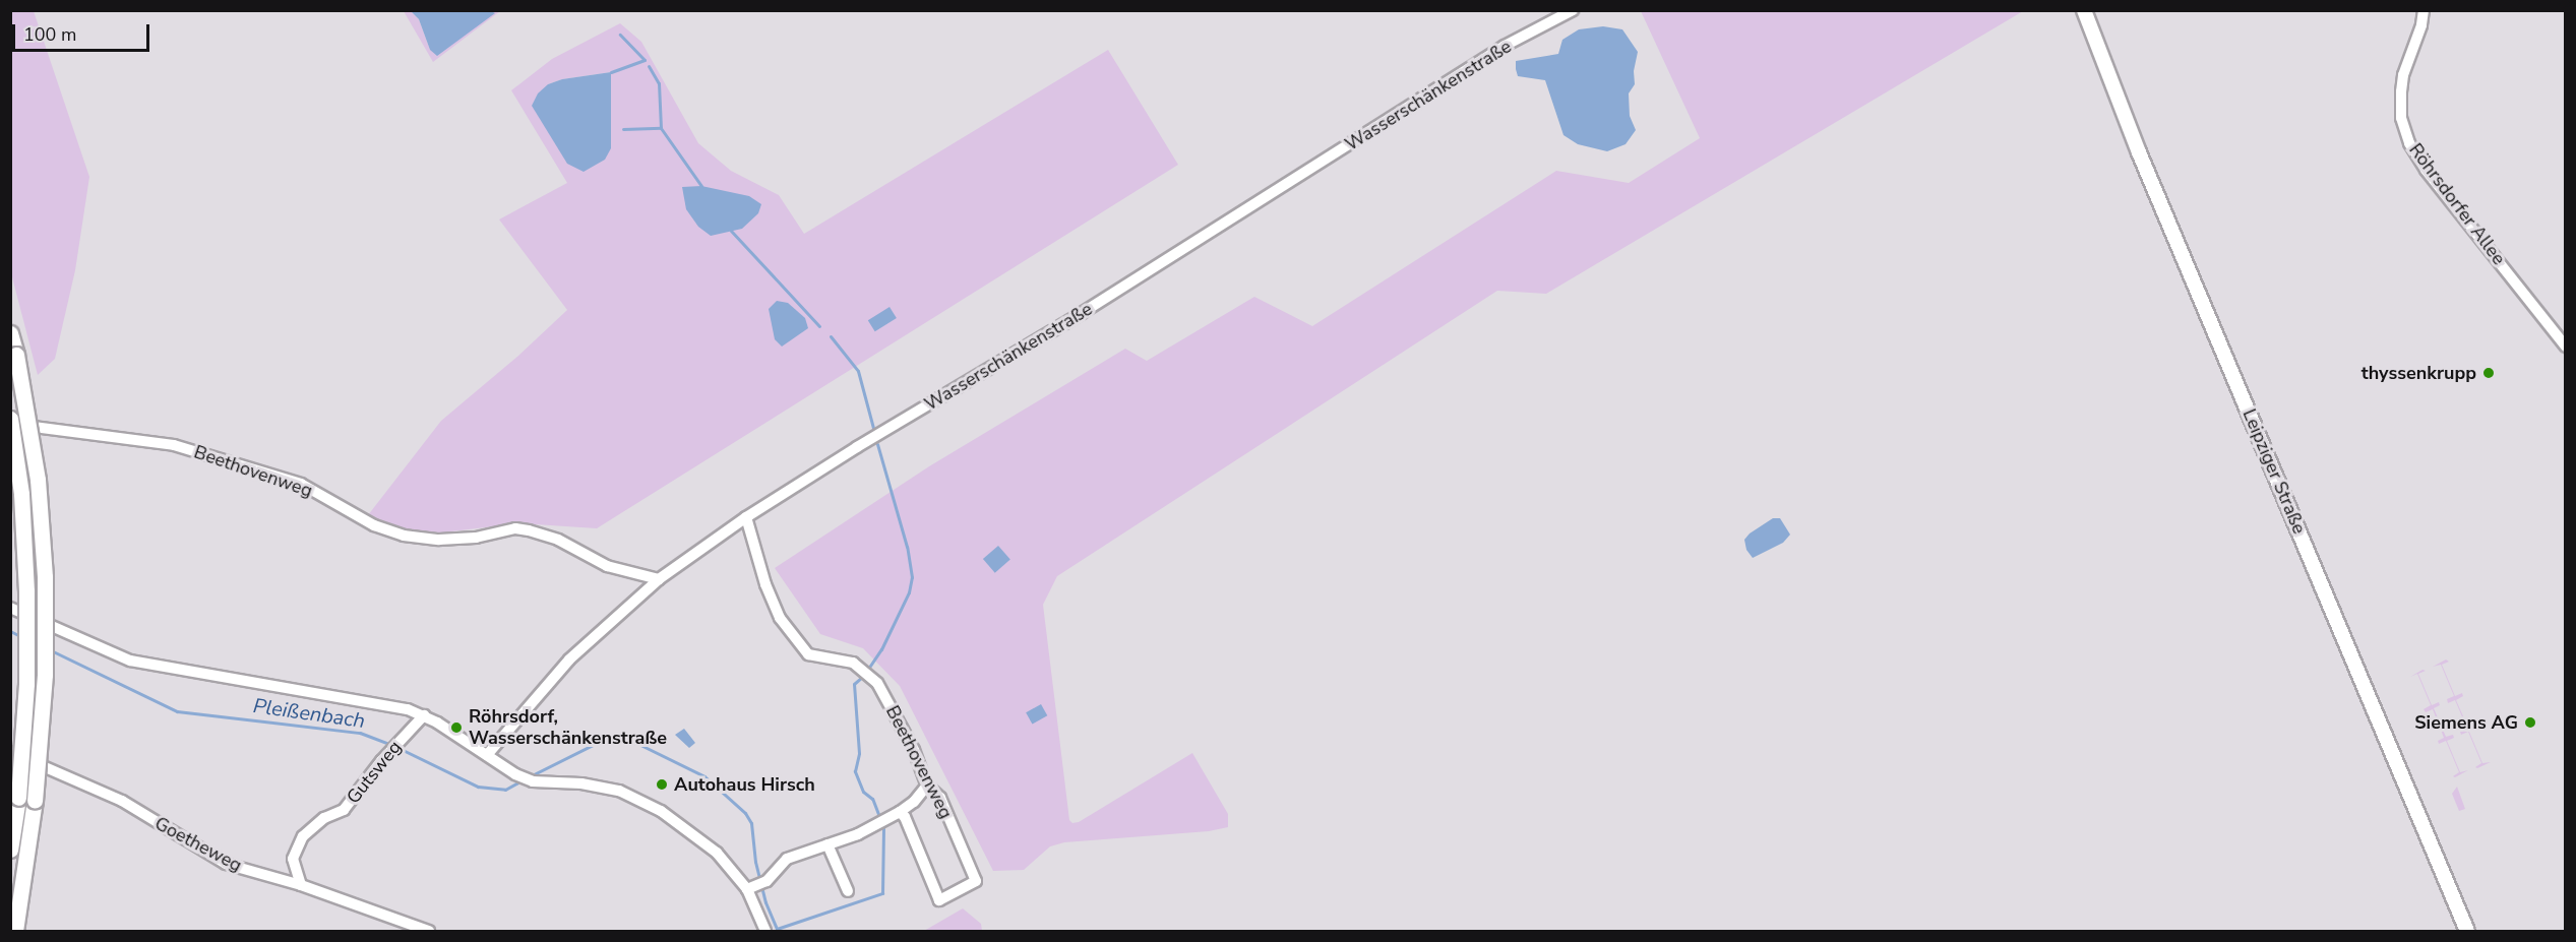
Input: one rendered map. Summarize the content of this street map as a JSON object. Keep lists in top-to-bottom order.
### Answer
{
  "streets": {
    "main road": ["Leipziger Straße"],
    "street": [
      "Wasserschänkenstraße",
      "Röhrsdorfer Allee",
      "Beethovenweg",
      "Gutsweg",
      "Goetheweg"
    ]
  },
  "crossings": [
    ["Wasserschänkenstraße", "Beethovenweg"],
    ["Gutsweg", "Goetheweg"]
  ],
  "water": ["Pleißenbach"],
  "places": [
    "thyssenkrupp",
    "Siemens AG",
    "Röhrsdorf, Wasserschänkenstraße",
    "Autohaus Hirsch"
  ],
  "scale_bar": "100 m"
}
